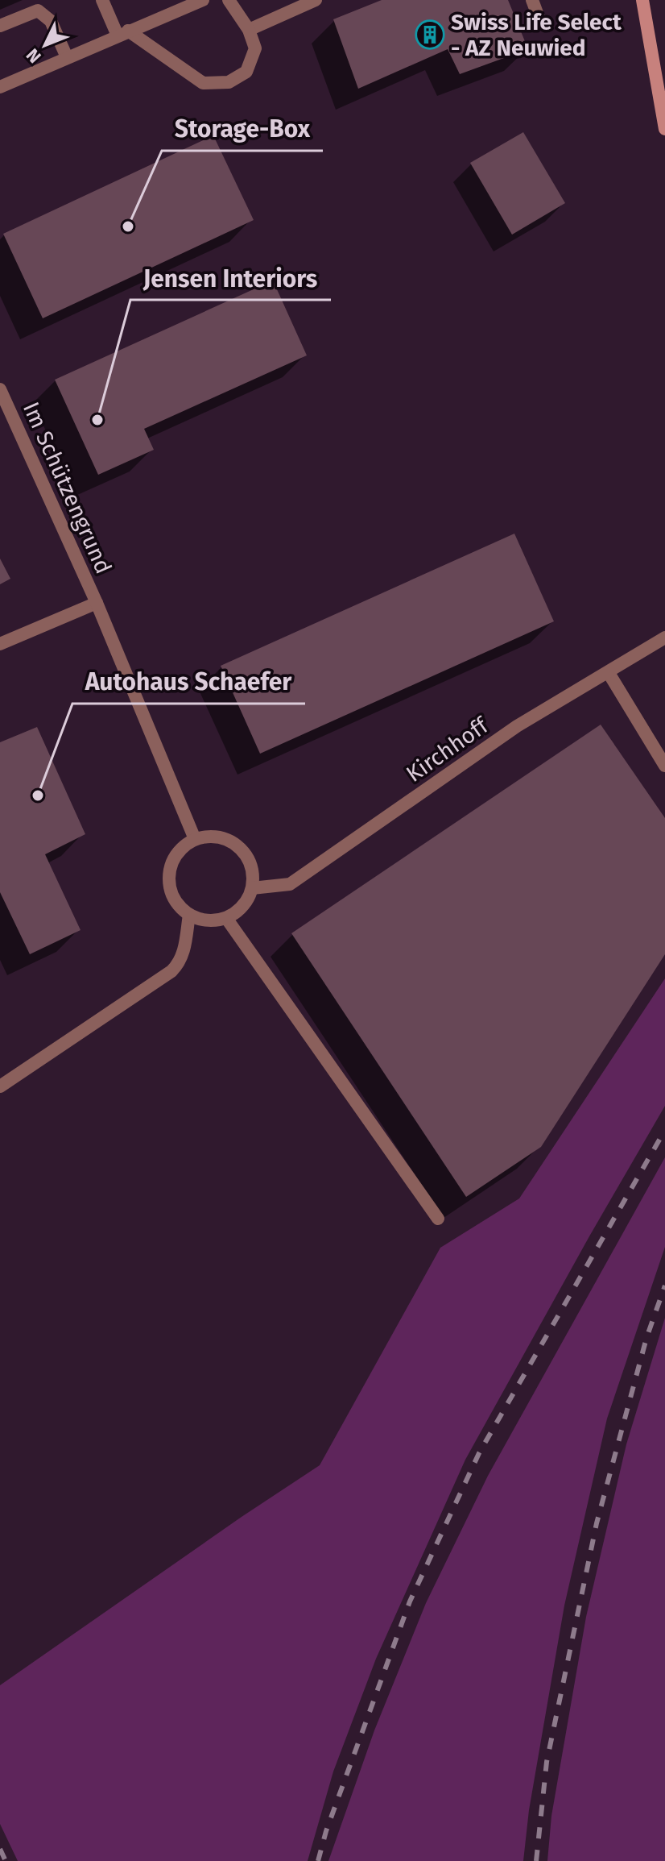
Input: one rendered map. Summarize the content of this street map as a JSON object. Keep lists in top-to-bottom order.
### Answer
{
  "streets": {
    "street": ["Im Schützengrund", "Kirchhoff"]
  },
  "crossings": [
    ["Im Schützengrund", "Kirchhoff"]
  ],
  "places": {
    "building": ["Swiss Life Select - AZ Neuwied"],
    "other": ["Storage-Box", "Jensen Interiors", "Autohaus Schaefer"]
  },
  "north": "bottom left"
}
